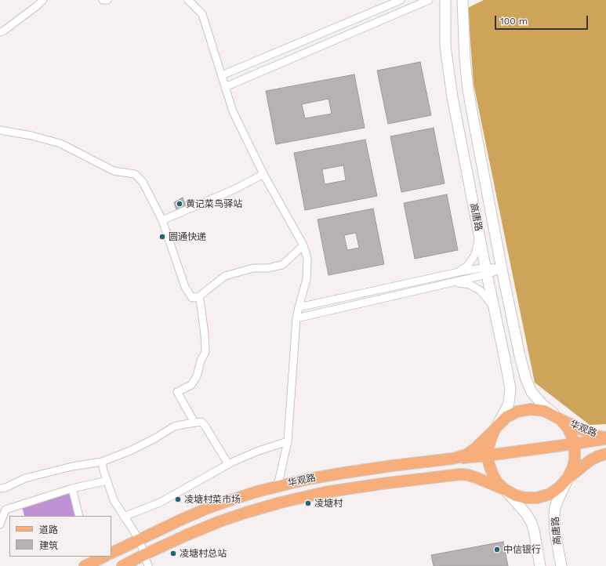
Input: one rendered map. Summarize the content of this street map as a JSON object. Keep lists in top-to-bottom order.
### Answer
{
  "streets": {
    "main road": ["华观路"],
    "street": ["高唐路"]
  },
  "crossings": [
    ["高唐路", "华观路"]
  ],
  "places": [
    "黄记菜鸟驿站",
    "圆通快递",
    "凌塘村菜市场",
    "凌塘村",
    "中信银行",
    "凌塘村总站"
  ],
  "legend": ["道路", "建筑"],
  "scale_bar": "100 m"
}
